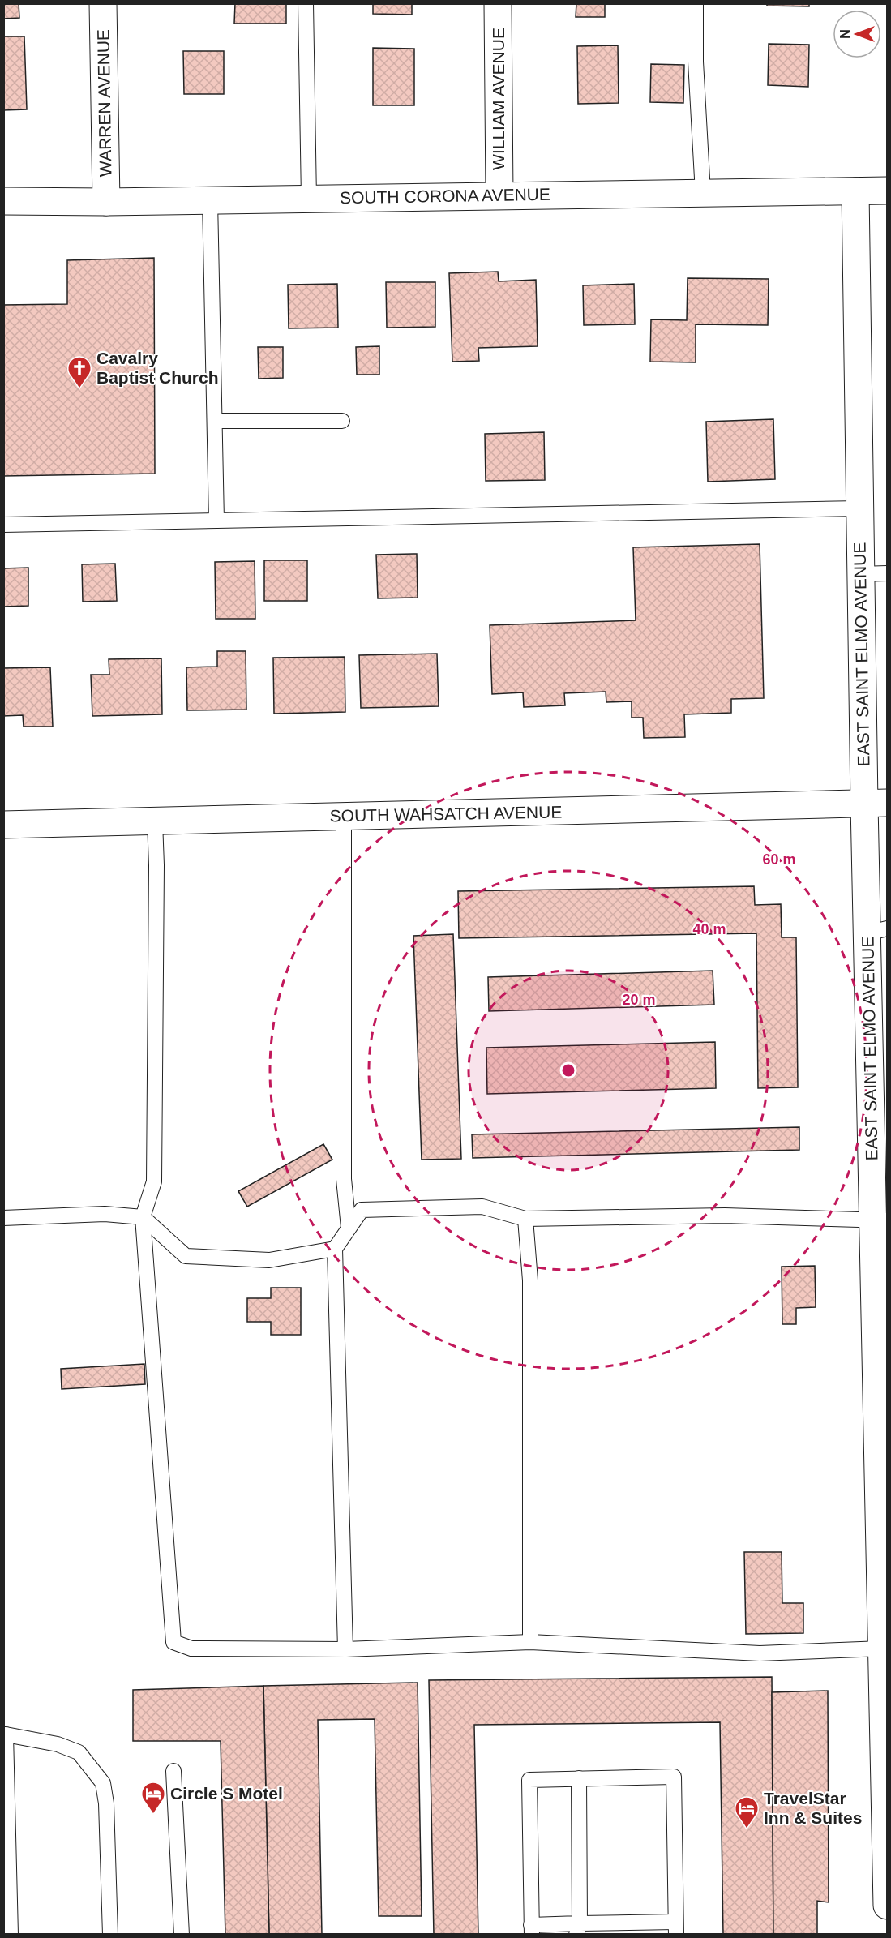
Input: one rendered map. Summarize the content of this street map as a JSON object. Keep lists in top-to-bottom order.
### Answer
{
  "streets": {
    "street": [
      "WILLIAM AVENUE",
      "WARREN AVENUE",
      "SOUTH CORONA AVENUE",
      "EAST SAINT ELMO AVENUE",
      "SOUTH WAHSATCH AVENUE"
    ]
  },
  "crossings": [
    ["WILLIAM AVENUE", "SOUTH CORONA AVENUE"],
    ["WARREN AVENUE", "SOUTH CORONA AVENUE"],
    ["SOUTH CORONA AVENUE", "EAST SAINT ELMO AVENUE"],
    ["EAST SAINT ELMO AVENUE", "SOUTH WAHSATCH AVENUE"]
  ],
  "places": {
    "church": ["Cavalry Baptist Church"],
    "hotel": ["Circle S Motel", "TravelStar Inn & Suites"]
  },
  "north": "left",
  "rings": ["60 m", "40 m", "20 m"]
}
